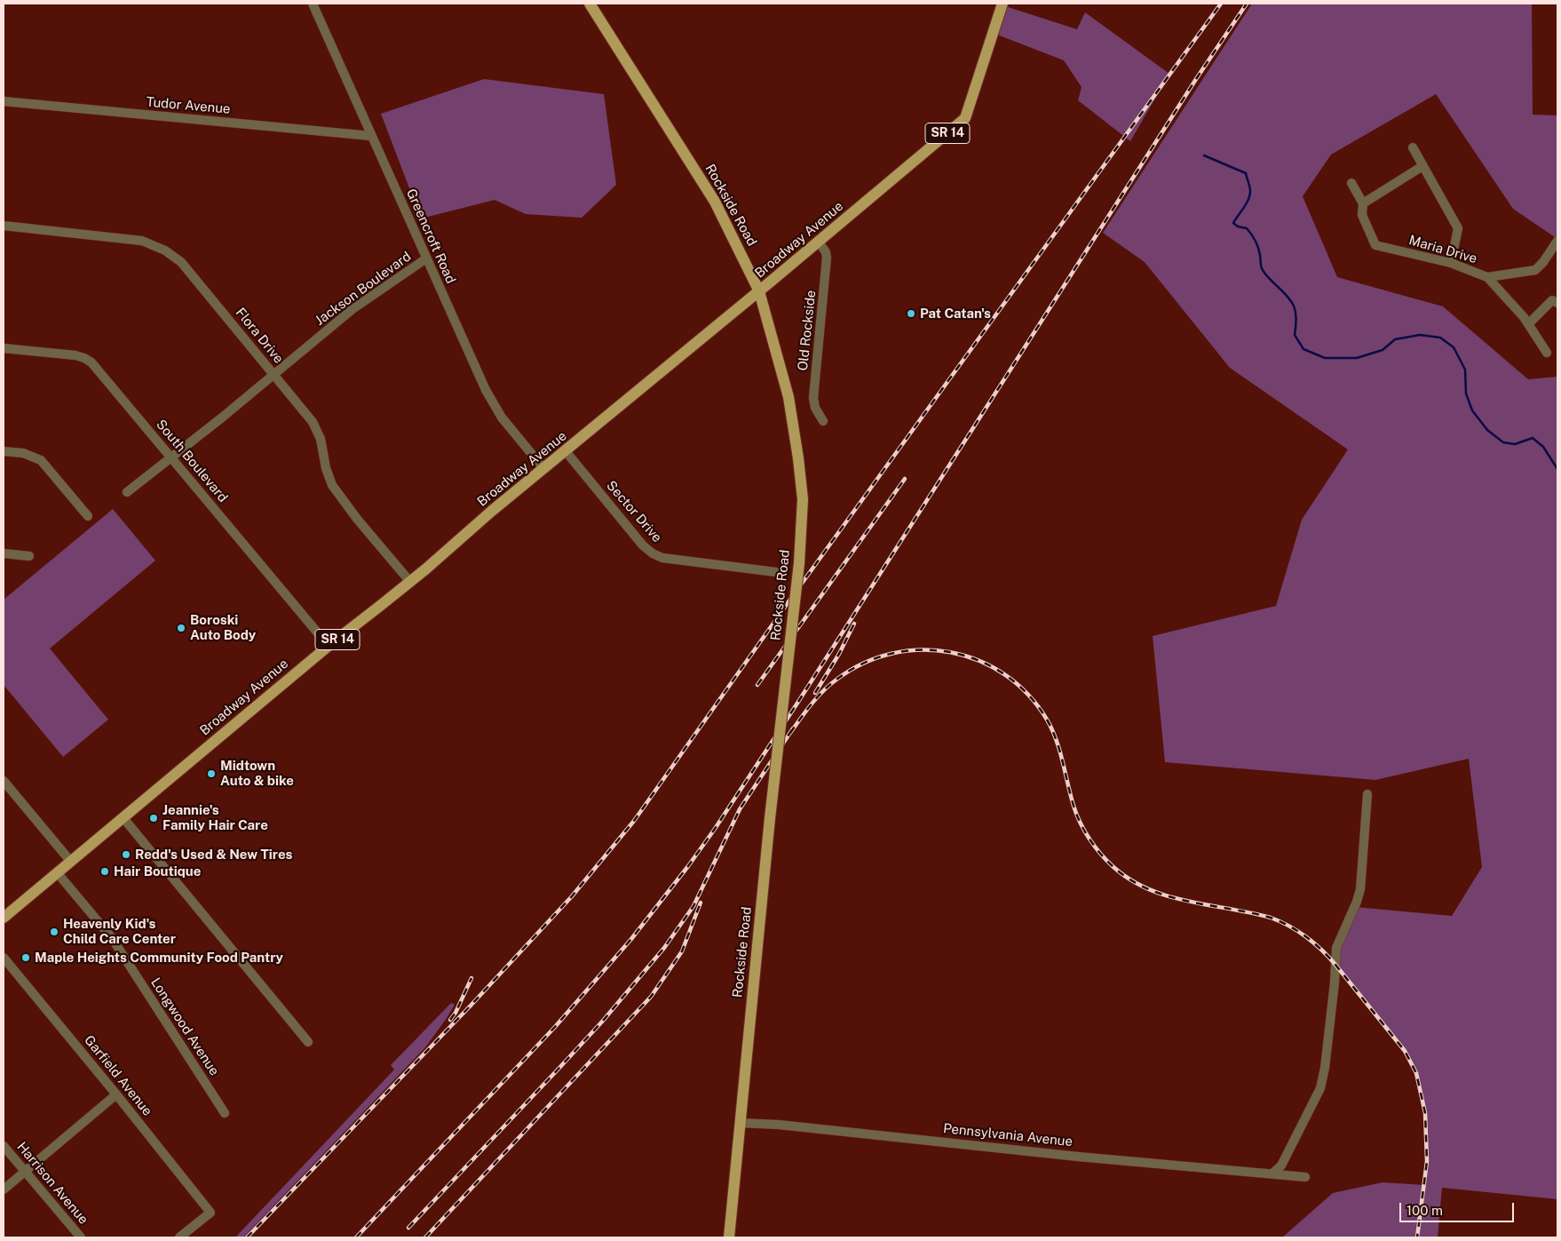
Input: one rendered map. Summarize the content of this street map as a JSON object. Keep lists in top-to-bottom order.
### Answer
{
  "streets": {
    "main road": ["SR 14", "Rockside Road", "Broadway Avenue"],
    "street": [
      "Tudor Avenue",
      "Greencroft Road",
      "Maria Drive",
      "Jackson Boulevard",
      "Old Rockside",
      "Flora Drive",
      "South Boulevard",
      "Sector Drive",
      "Longwood Avenue",
      "Garfield Avenue",
      "Pennsylvania Avenue",
      "Harrison Avenue"
    ]
  },
  "crossings": [
    ["Tudor Avenue", "Greencroft Road"],
    ["Rockside Road", "Broadway Avenue"],
    ["Rockside Road", "Pennsylvania Avenue"],
    ["Greencroft Road", "Broadway Avenue"],
    ["Greencroft Road", "Jackson Boulevard"],
    ["Broadway Avenue", "Old Rockside"],
    ["Broadway Avenue", "Flora Drive"],
    ["Broadway Avenue", "South Boulevard"],
    ["Broadway Avenue", "Sector Drive"],
    ["Broadway Avenue", "Longwood Avenue"],
    ["Jackson Boulevard", "Flora Drive"],
    ["Jackson Boulevard", "South Boulevard"]
  ],
  "places": [
    "Pat Catan's",
    "Boroski Auto Body",
    "Midtown Auto & bike",
    "Jeannie's Family Hair Care",
    "Redd's Used & New Tires",
    "Hair Boutique",
    "Heavenly Kid's Child Care Center",
    "Maple Heights Community Food Pantry"
  ],
  "scale_bar": "100 m"
}
